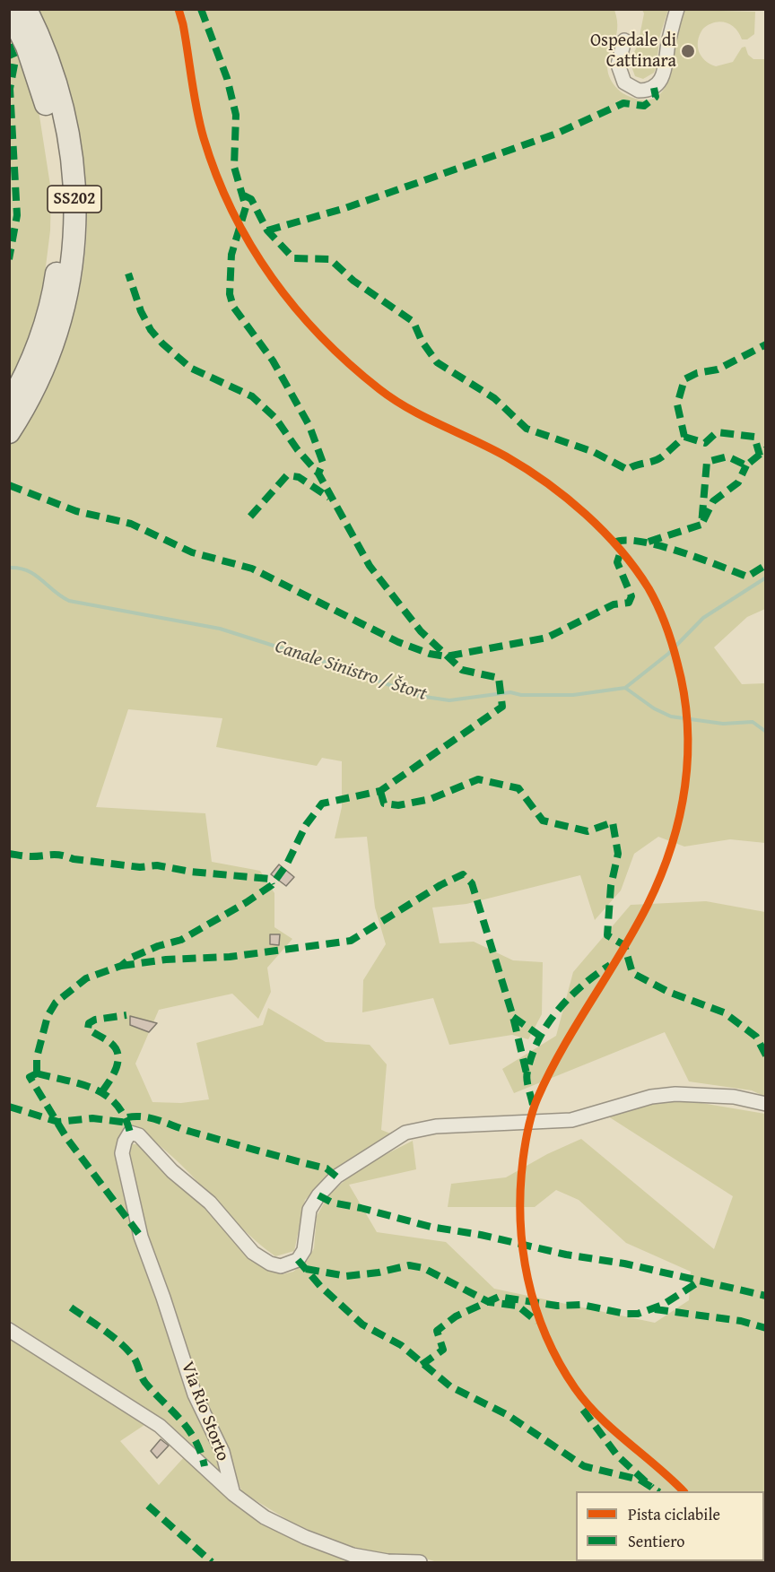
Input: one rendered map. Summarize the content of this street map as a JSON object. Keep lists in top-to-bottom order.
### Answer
{
  "streets": {
    "highway": ["SS202"],
    "street": ["Via Rio Storto"]
  },
  "water": ["Canale Sinistro / Štort"],
  "places": ["Ospedale di Cattinara"],
  "legend": ["Pista ciclabile", "Sentiero"]
}
